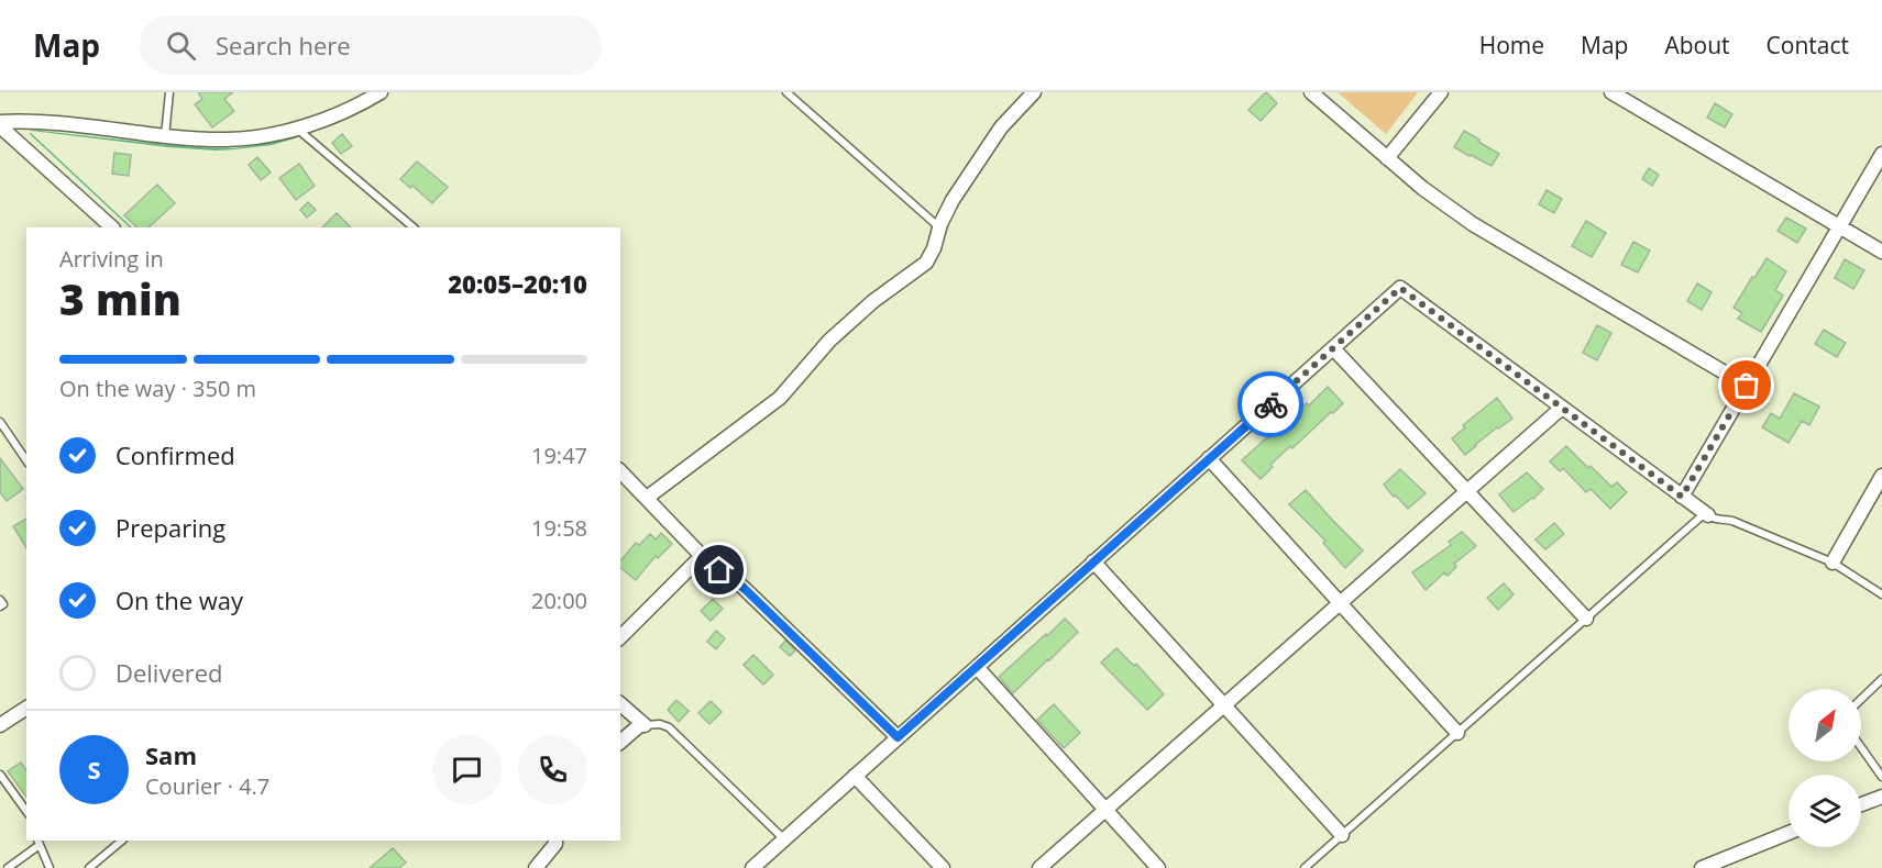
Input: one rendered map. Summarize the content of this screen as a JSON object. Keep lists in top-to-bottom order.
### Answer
{
  "north": "top right",
  "page": {
    "header": "Map",
    "search": "Search here",
    "nav": [
      "Home",
      "Map",
      "About",
      "Contact"
    ],
    "heading": ["3 min", "Arriving in", "20:05–20:10"],
    "panel": ["Sam", "Courier · 4.7"],
    "bar": "On the way · 350 m",
    "list": [
      ["Confirmed", "19:47"],
      ["Preparing", "19:58"],
      ["On the way", "20:00"],
      "Delivered"
    ],
    "round": "S"
  }
}
